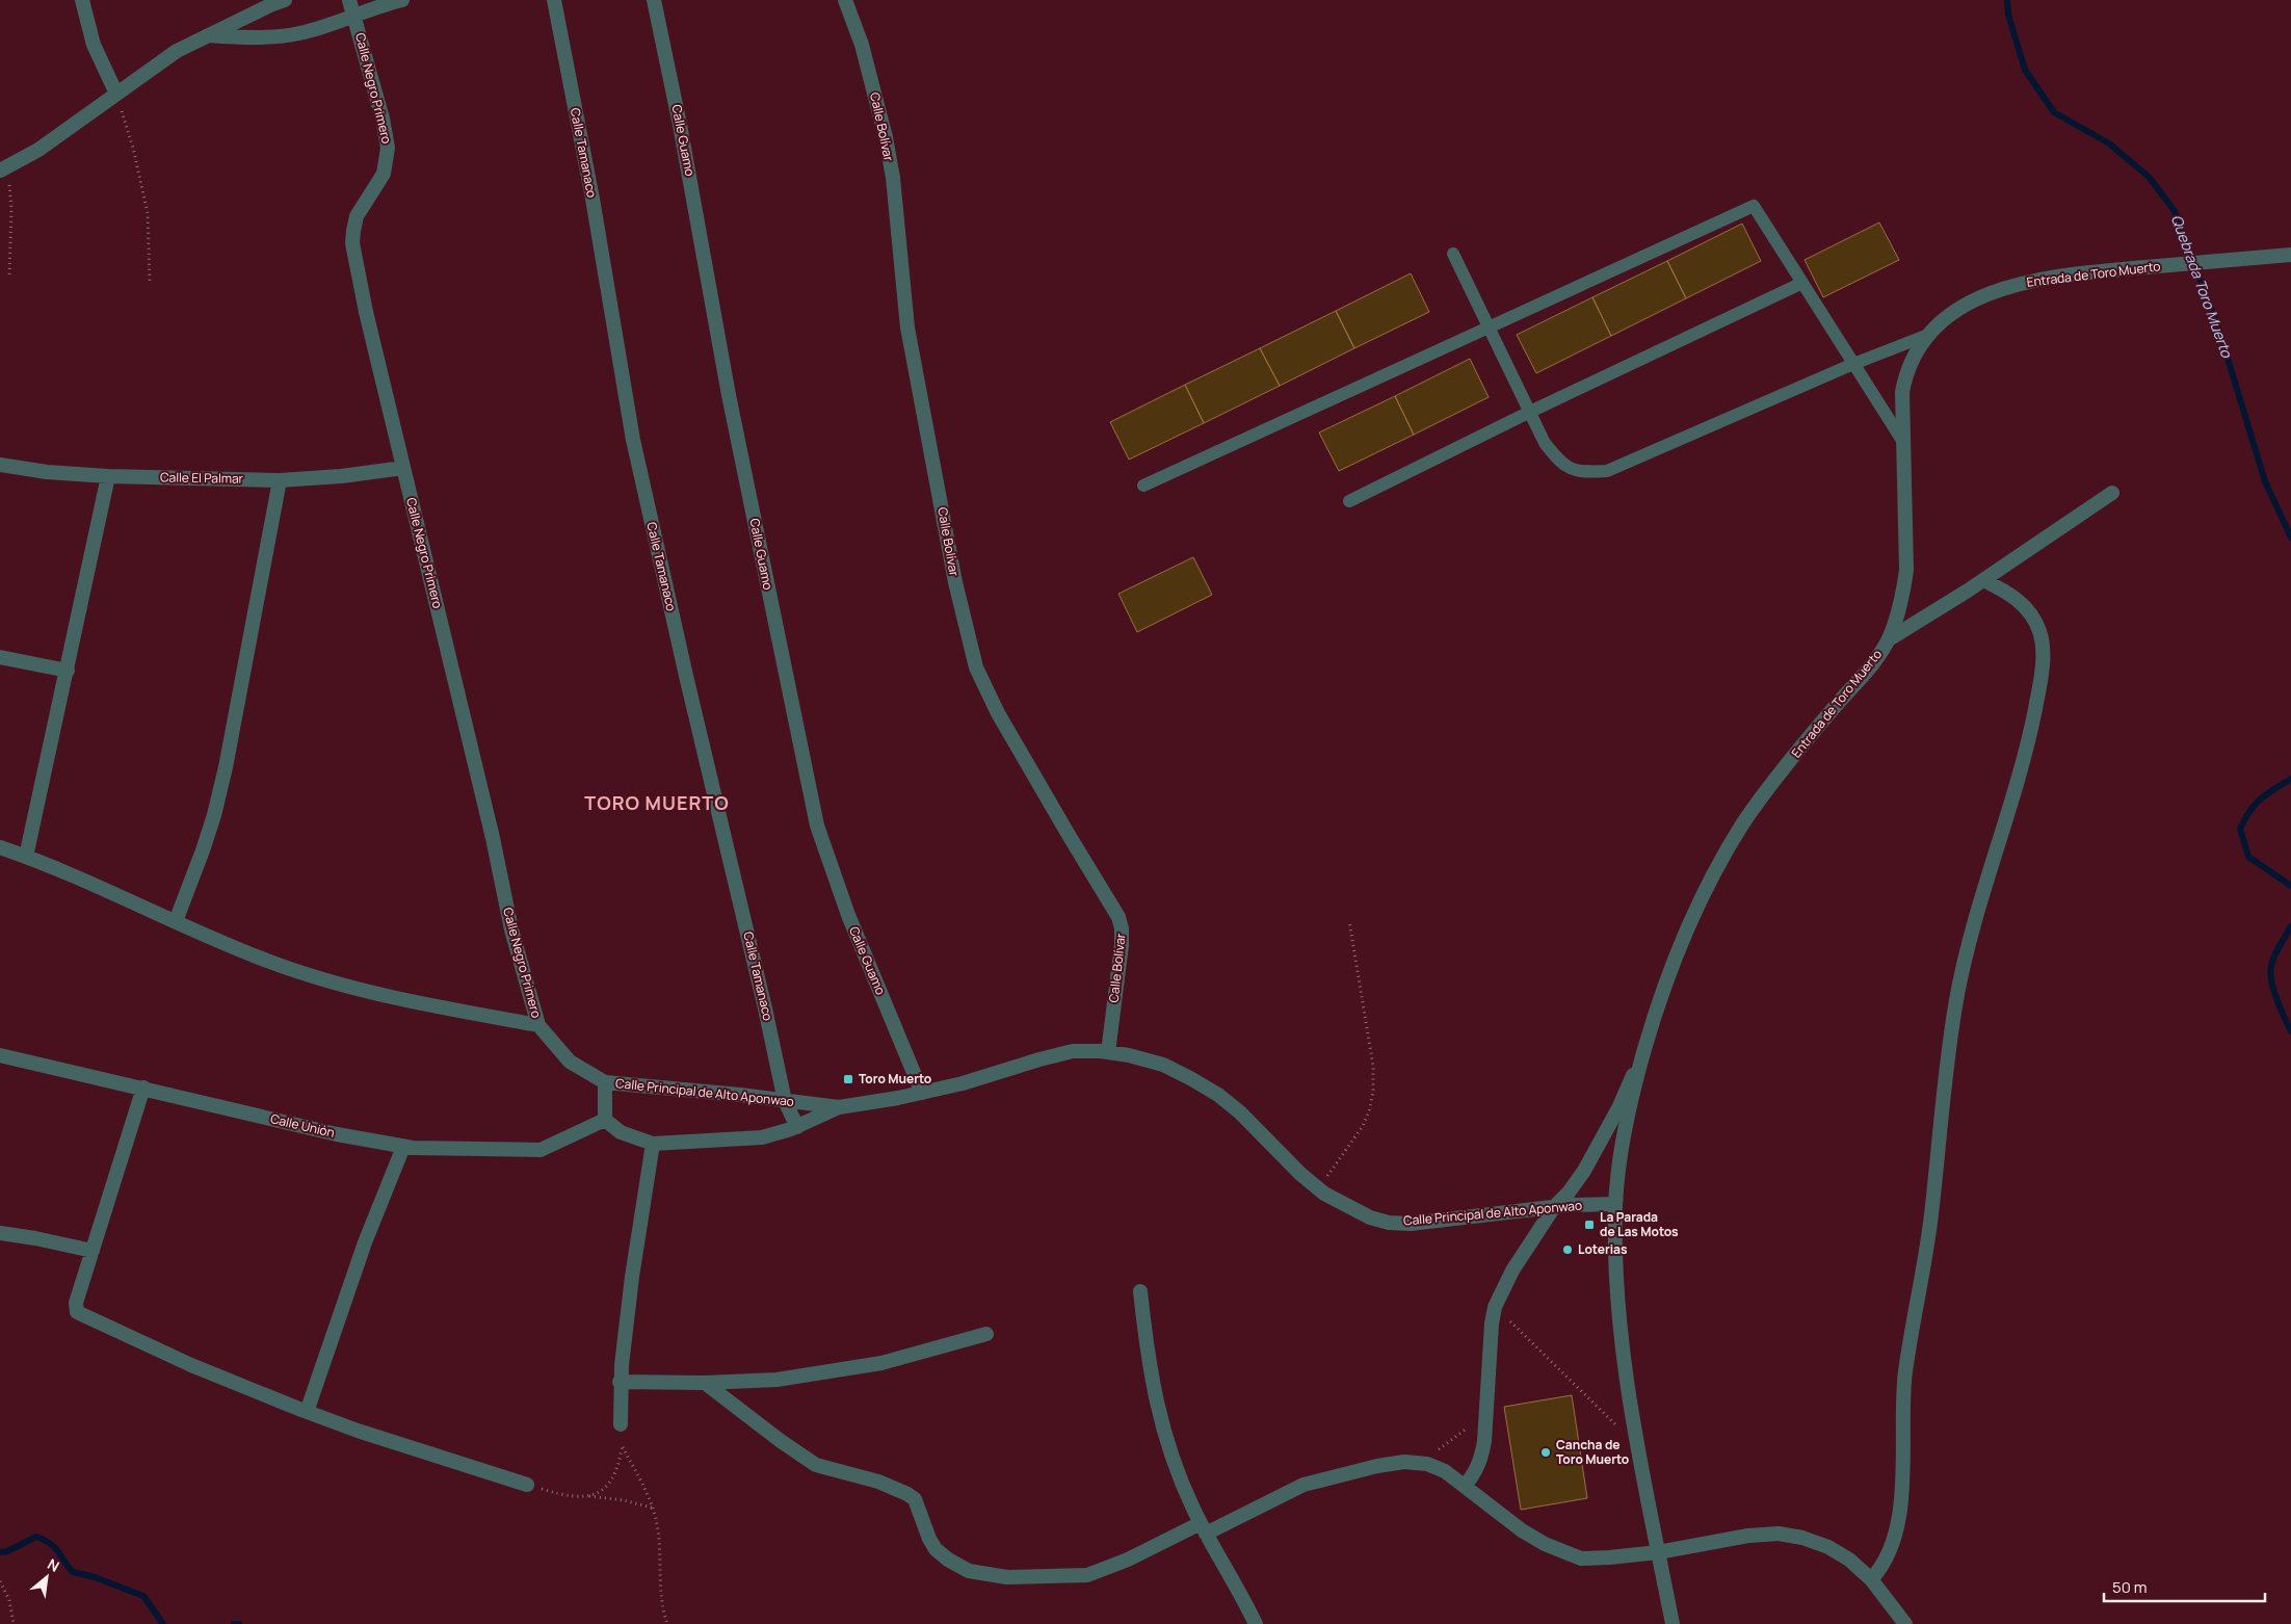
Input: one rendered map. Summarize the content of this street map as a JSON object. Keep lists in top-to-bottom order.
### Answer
{
  "streets": {
    "street": [
      "Calle Negro Primero",
      "Calle Bolívar",
      "Calle Guamo",
      "Calle Tamanaco",
      "Entrada de Toro Muerto",
      "Calle El Palmar",
      "Calle Principal de Alto Aponwao",
      "Calle Unión"
    ]
  },
  "crossings": [
    ["Calle Negro Primero", "Calle El Palmar"],
    ["Calle Negro Primero", "Calle Principal de Alto Aponwao"],
    ["Calle Bolívar", "Calle Principal de Alto Aponwao"],
    ["Calle Guamo", "Calle Principal de Alto Aponwao"],
    ["Calle Tamanaco", "Calle Principal de Alto Aponwao"],
    ["Entrada de Toro Muerto", "Calle Principal de Alto Aponwao"],
    ["Calle Principal de Alto Aponwao", "Calle Unión"]
  ],
  "districts": ["TORO MUERTO"],
  "water": ["Quebrada Toro Muerto"],
  "places": {
    "transit": ["Toro Muerto", "La Parada de Las Motos"],
    "other": ["Loterias", "Cancha de Toro Muerto"]
  },
  "scale_bar": "50 m",
  "north": "top right"
}
